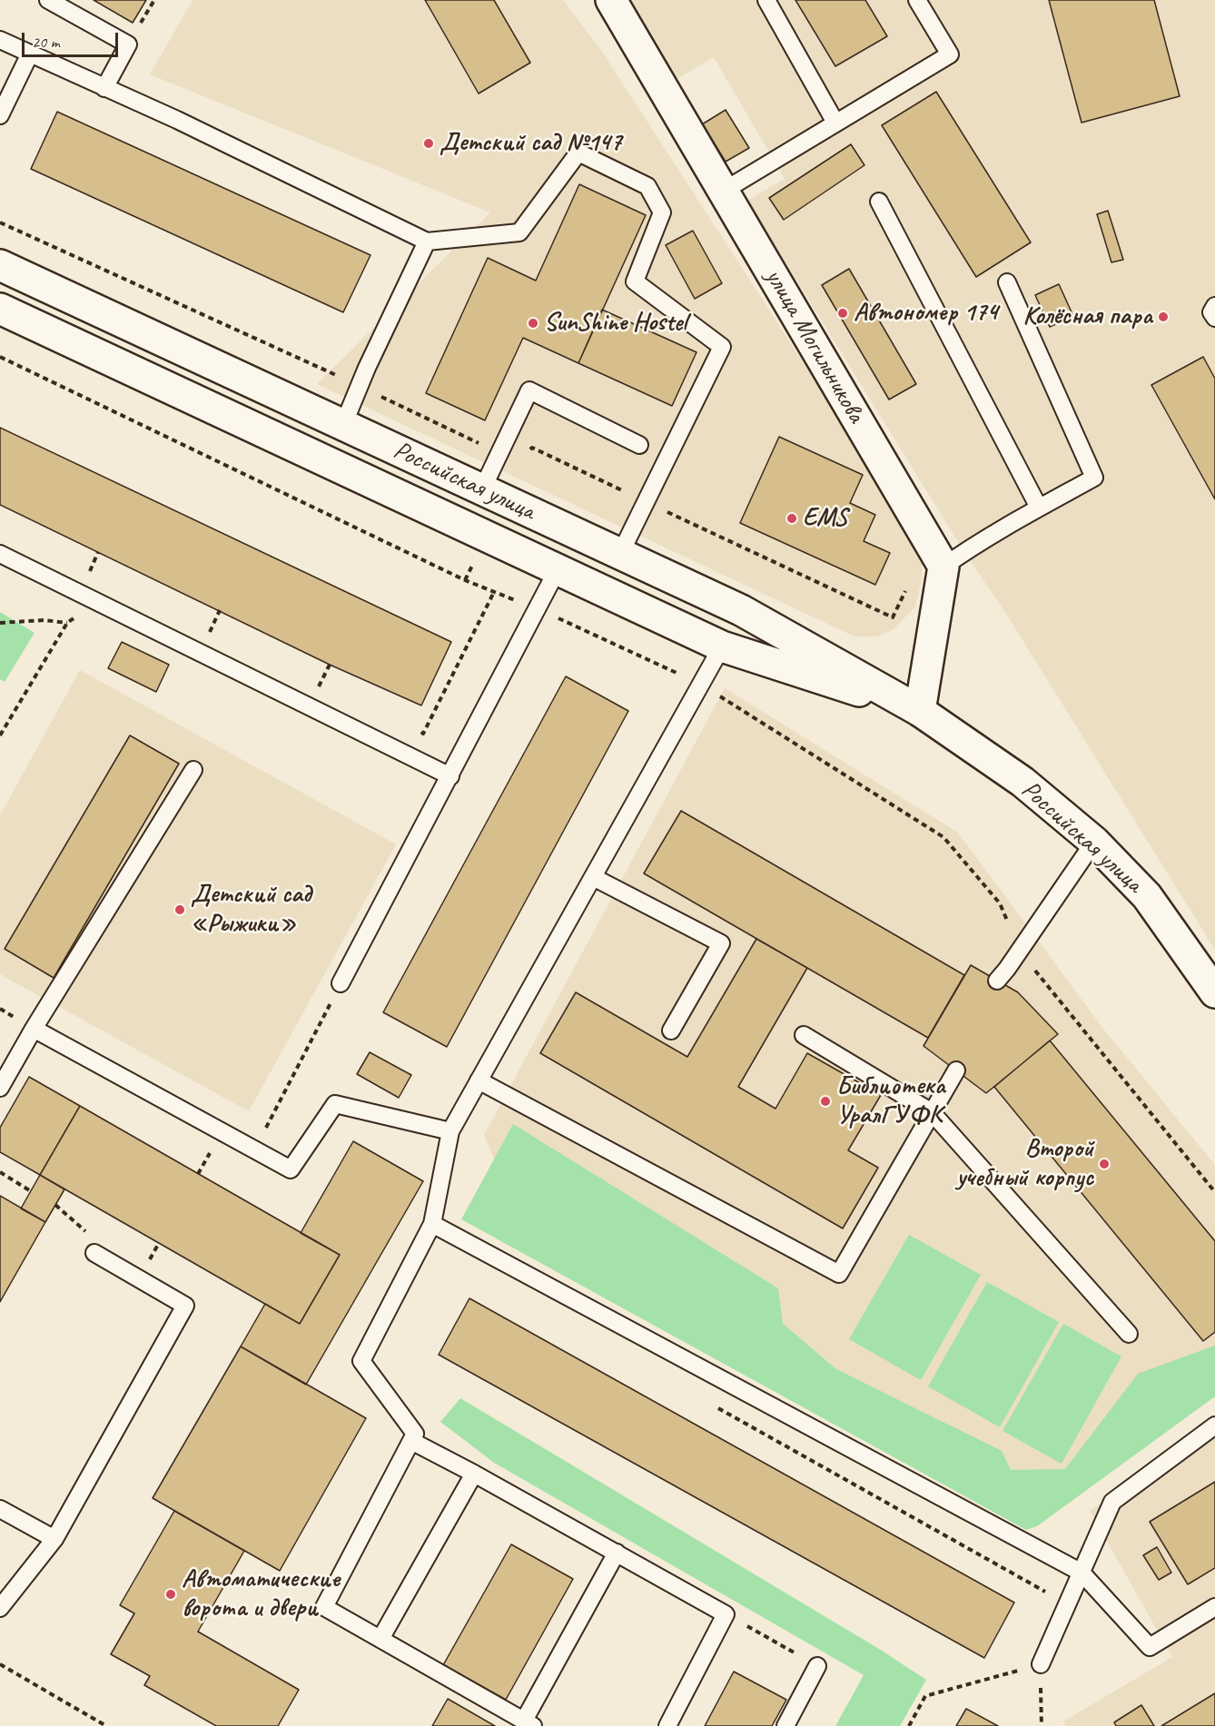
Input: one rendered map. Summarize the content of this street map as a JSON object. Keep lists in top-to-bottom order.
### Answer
{
  "streets": {
    "main road": ["улица Могильникова", "Российская улица"]
  },
  "places": [
    "Детский сад №147",
    "Автономер 174",
    "Колёсная пара",
    "SunShine Hostel",
    "EMS",
    "Детский сад «Рыжики»",
    "Библиотека УралГУФК",
    "Второй учебный корпус",
    "Автоматические ворота и двери"
  ],
  "scale_bar": "20 m"
}
